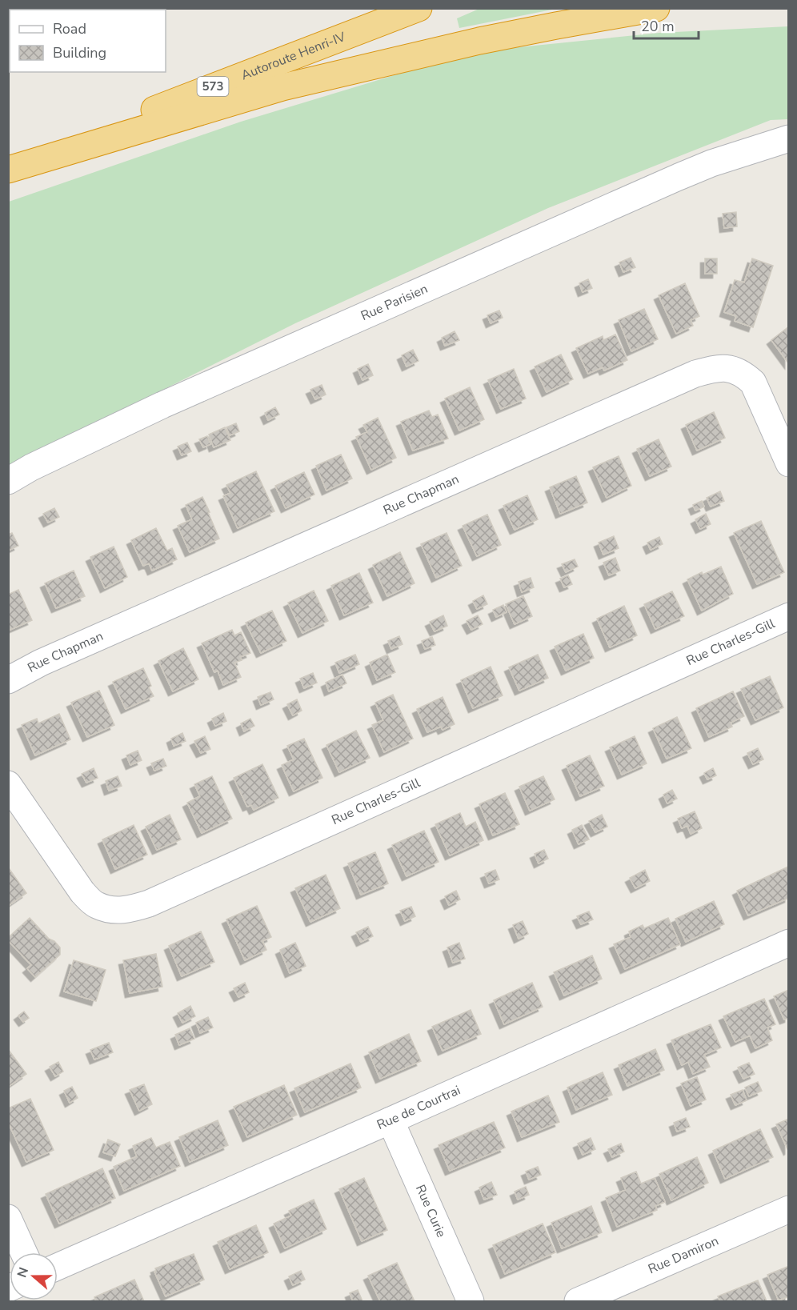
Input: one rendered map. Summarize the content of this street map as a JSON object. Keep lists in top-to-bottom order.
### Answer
{
  "streets": {
    "highway": ["Autoroute Henri-IV", "573"],
    "street": [
      "Rue Parisien",
      "Rue Chapman",
      "Rue Charles-Gill",
      "Rue de Courtrai",
      "Rue Curie",
      "Rue Damiron"
    ]
  },
  "crossings": [
    ["Rue de Courtrai", "Rue Curie"]
  ],
  "legend": ["Road", "Building"],
  "scale_bar": "20 m",
  "north": "left"
}
